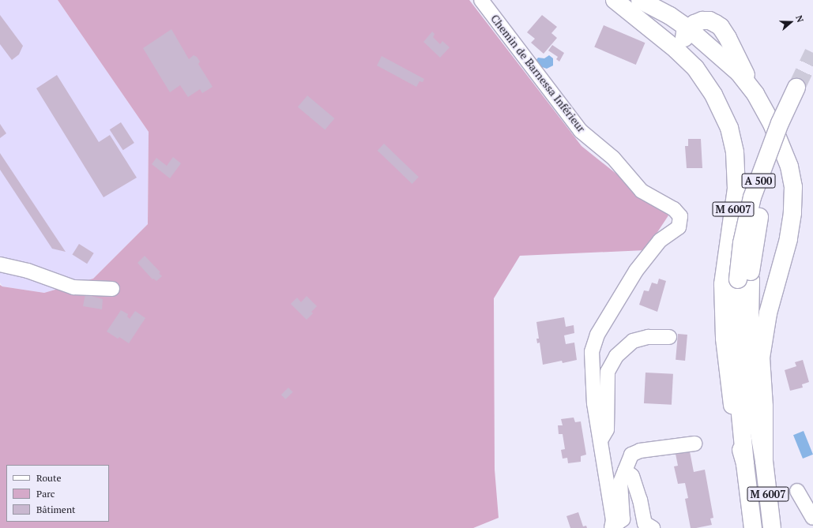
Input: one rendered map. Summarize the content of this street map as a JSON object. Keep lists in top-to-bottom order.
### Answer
{
  "streets": {
    "main road": ["A 500", "M 6007"],
    "street": ["Chemin de Barnessa Inférieur"]
  },
  "crossings": [
    ["A 500", "M 6007"]
  ],
  "legend": ["Route", "Parc", "Bâtiment"],
  "north": "right"
}
